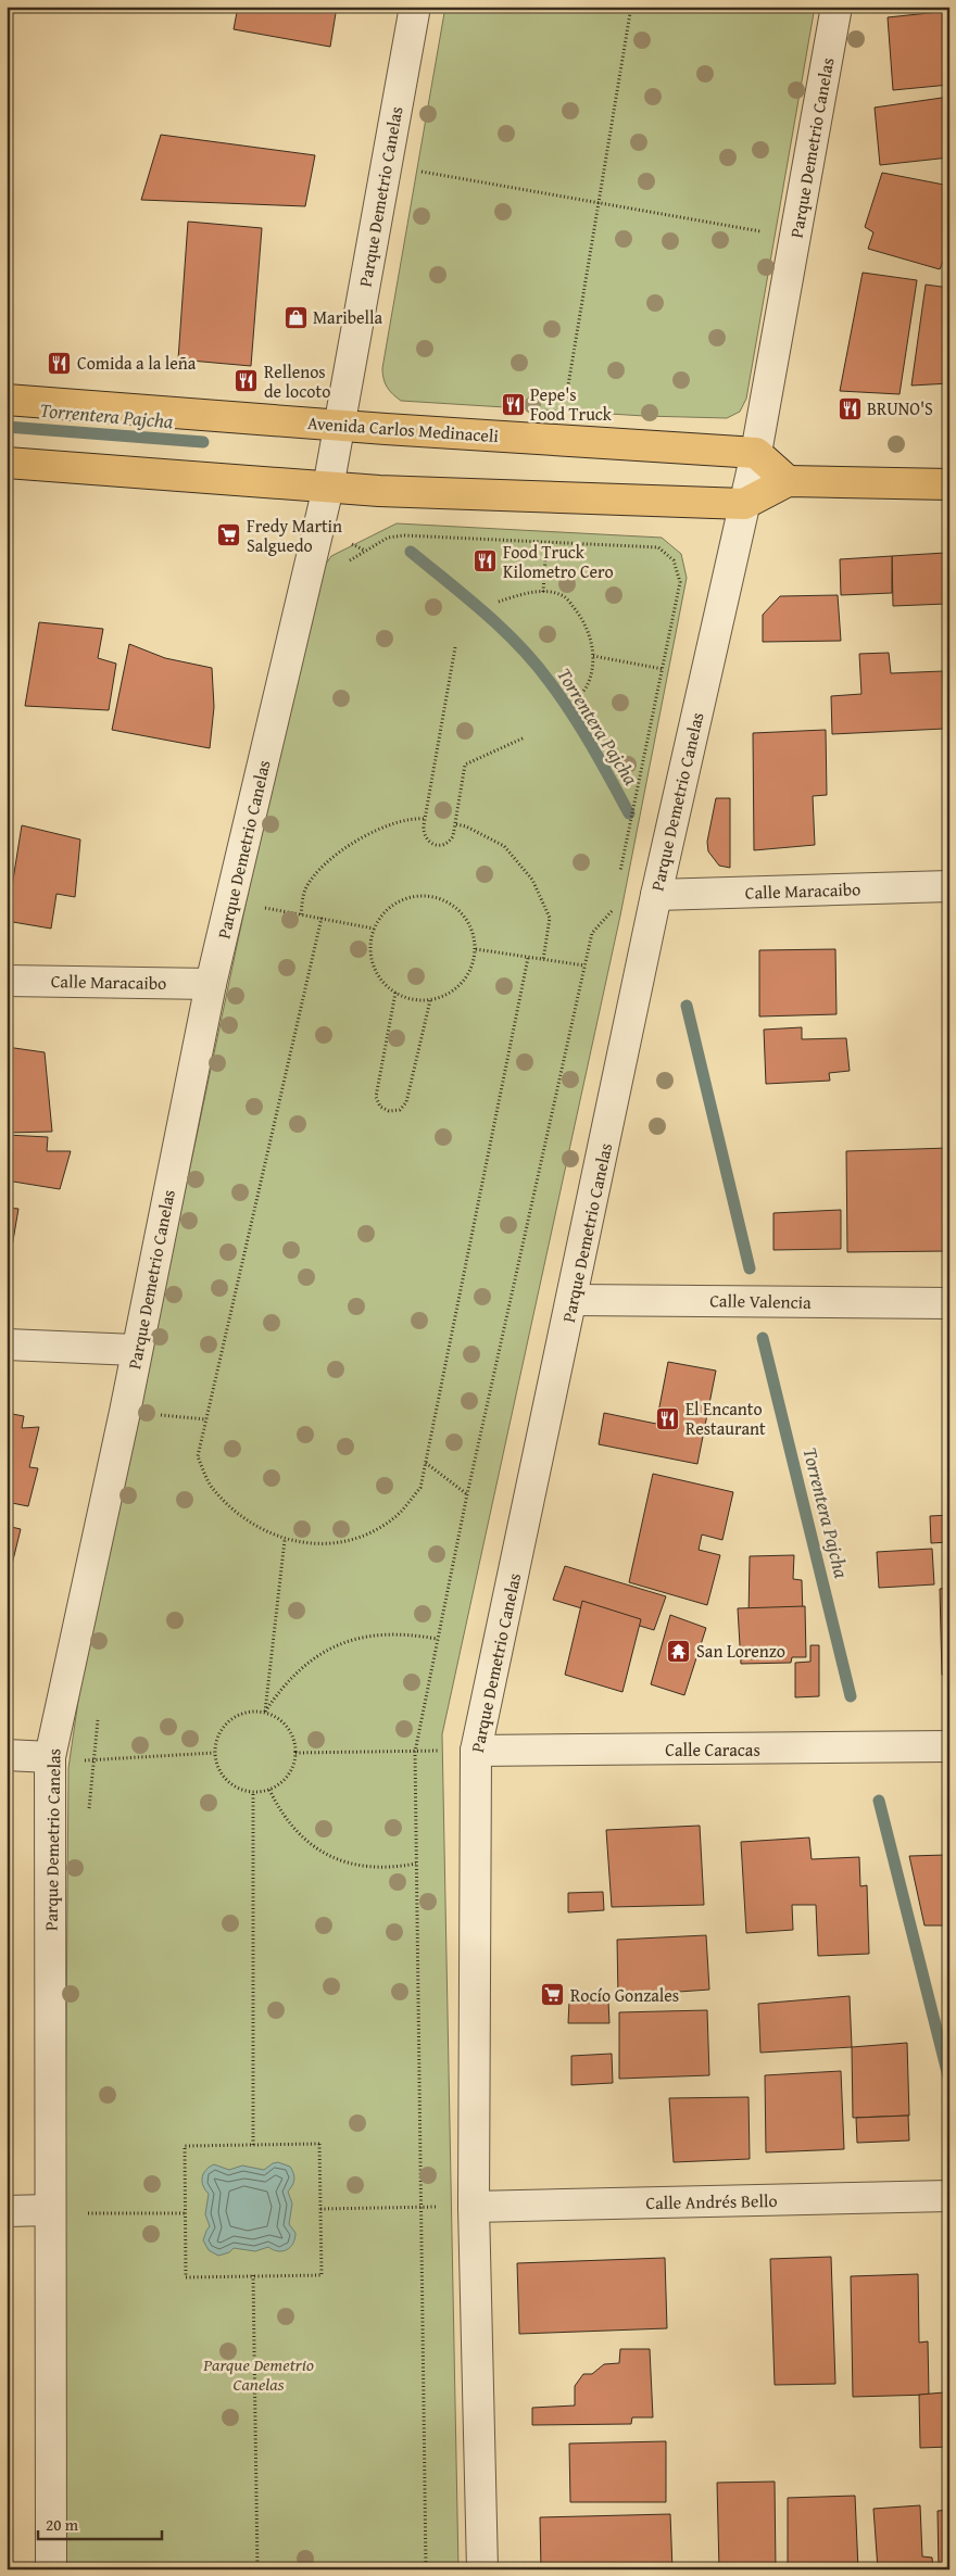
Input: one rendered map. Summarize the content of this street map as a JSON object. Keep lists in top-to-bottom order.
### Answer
{
  "streets": {
    "main road": ["Avenida Carlos Medinaceli"],
    "street": [
      "Parque Demetrio Canelas",
      "Calle Maracaibo",
      "Calle Valencia",
      "Calle Caracas",
      "Calle Andrés Bello"
    ]
  },
  "crossings": [
    ["Parque Demetrio Canelas", "Avenida Carlos Medinaceli"],
    ["Parque Demetrio Canelas", "Calle Maracaibo"],
    ["Parque Demetrio Canelas", "Calle Valencia"],
    ["Parque Demetrio Canelas", "Calle Caracas"],
    ["Parque Demetrio Canelas", "Calle Andrés Bello"]
  ],
  "water": ["Torrentera Pajcha"],
  "parks": ["Parque Demetrio Canelas"],
  "places": {
    "shop": ["Maribella"],
    "restaurant": [
      "Comida a la leña",
      "Rellenos de locoto",
      "Pepe's Food Truck",
      "BRUNO'S",
      "Food Truck Kilometro Cero",
      "El Encanto Restaurant"
    ],
    "supermarket": ["Fredy Martin Salguedo", "Rocío Gonzales"],
    "temple": ["San Lorenzo"]
  },
  "scale_bar": "20 m"
}
